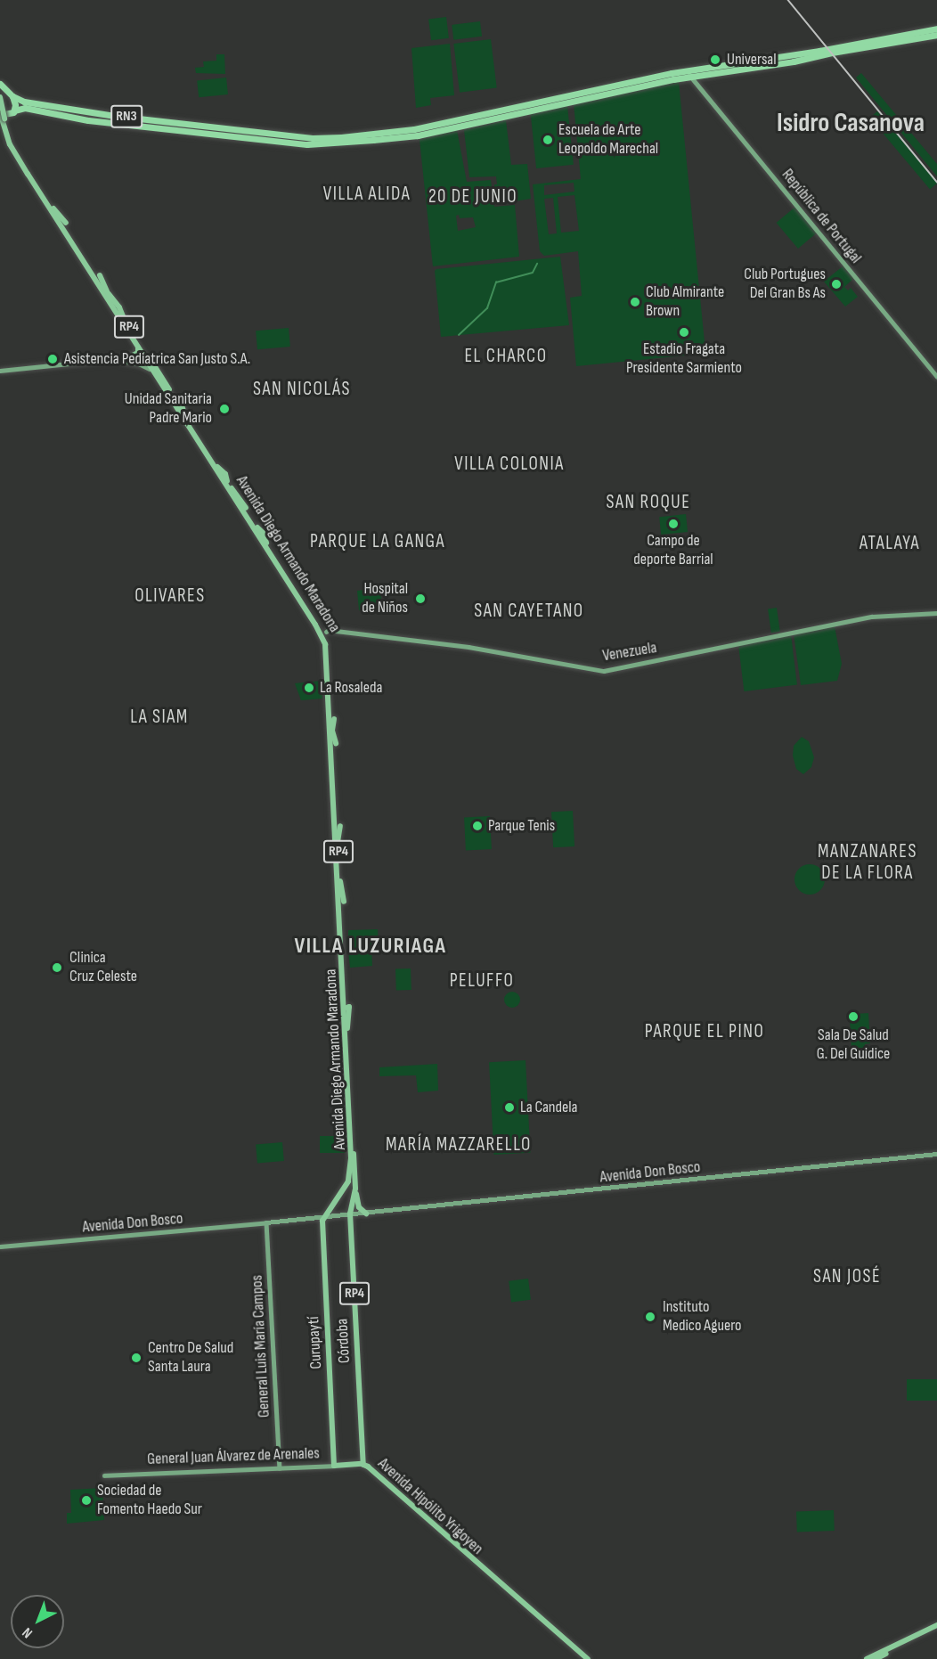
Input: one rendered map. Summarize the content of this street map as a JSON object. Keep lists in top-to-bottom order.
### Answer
{
  "streets": {
    "highway": ["RN3"],
    "main road": [
      "República de Portugal",
      "RP4",
      "Avenida Diego Armando Maradona",
      "Venezuela",
      "Avenida Don Bosco",
      "Córdoba",
      "Curupaytí",
      "General Luis María Campos",
      "General Juan Álvarez de Arenales",
      "Avenida Hipólito Yrigoyen"
    ]
  },
  "crossings": [
    ["RN3", "República de Portugal"],
    ["RN3", "Avenida Diego Armando Maradona"],
    ["Avenida Diego Armando Maradona", "Avenida Don Bosco"],
    ["Avenida Diego Armando Maradona", "Córdoba"],
    ["Avenida Diego Armando Maradona", "Curupaytí"],
    ["Avenida Don Bosco", "Córdoba"],
    ["Avenida Don Bosco", "Curupaytí"],
    ["Avenida Don Bosco", "General Luis María Campos"],
    ["Córdoba", "General Juan Álvarez de Arenales"],
    ["Córdoba", "Avenida Hipólito Yrigoyen"],
    ["Curupaytí", "General Juan Álvarez de Arenales"],
    ["General Luis María Campos", "General Juan Álvarez de Arenales"],
    ["General Juan Álvarez de Arenales", "Avenida Hipólito Yrigoyen"]
  ],
  "districts": [
    "Isidro Casanova",
    "VILLA ALIDA",
    "20 DE JUNIO",
    "EL CHARCO",
    "SAN NICOLÁS",
    "VILLA COLONIA",
    "SAN ROQUE",
    "PARQUE LA GANGA",
    "ATALAYA",
    "OLIVARES",
    "SAN CAYETANO",
    "LA SIAM",
    "MANZANARES DE LA FLORA",
    "VILLA LUZURIAGA",
    "PELUFFO",
    "PARQUE EL PINO",
    "MARÍA MAZZARELLO",
    "SAN JOSÉ"
  ],
  "places": [
    "Universal",
    "Escuela de Arte Leopoldo Marechal",
    "Club Portugues Del Gran Bs As",
    "Club Almirante Brown",
    "Estadio Fragata Presidente Sarmiento",
    "Asistencia Pediatrica San Justo S.A.",
    "Unidad Sanitaria Padre Mario",
    "Campo de deporte Barrial",
    "Hospital de Niños",
    "La Rosaleda",
    "Parque Tenis",
    "Clinica Cruz Celeste",
    "Sala De Salud G. Del Guidice",
    "La Candela",
    "Instituto Medico Aguero",
    "Centro De Salud Santa Laura",
    "Sociedad de Fomento Haedo Sur"
  ],
  "north": "bottom left"
}
